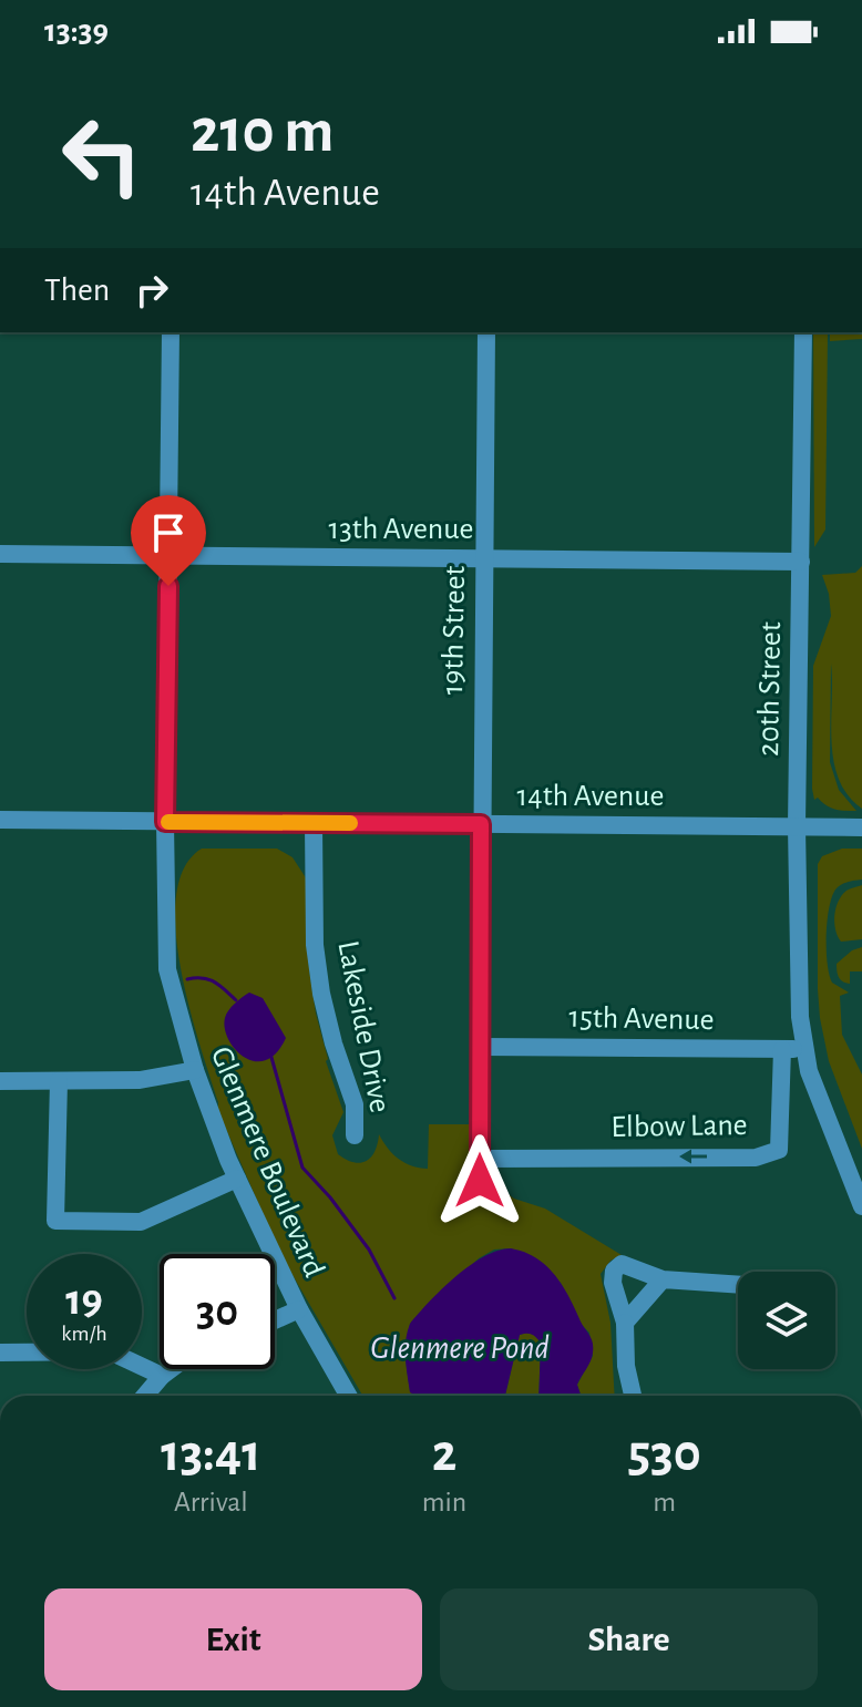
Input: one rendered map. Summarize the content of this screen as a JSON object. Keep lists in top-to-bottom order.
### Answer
{
  "streets": {
    "street": [
      "13th Avenue",
      "19th Street",
      "20th Street",
      "14th Avenue",
      "15th Avenue",
      "Lakeside Drive",
      "Elbow Lane",
      "Glenmere Boulevard"
    ]
  },
  "crossings": [
    ["13th Avenue", "19th Street"],
    ["13th Avenue", "20th Street"],
    ["13th Avenue", "Glenmere Boulevard"],
    ["19th Street", "14th Avenue"],
    ["19th Street", "15th Avenue"],
    ["19th Street", "Elbow Lane"],
    ["20th Street", "14th Avenue"],
    ["20th Street", "15th Avenue"],
    ["14th Avenue", "Lakeside Drive"],
    ["14th Avenue", "Glenmere Boulevard"],
    ["15th Avenue", "Elbow Lane"]
  ],
  "one_way": ["Elbow Lane"],
  "water": ["Glenmere Pond"],
  "page": {
    "status": "13:39",
    "turn": ["210 m", "14th Avenue"],
    "then": "Then",
    "speed": "19 km/h",
    "limit": "30",
    "eta": [
      "13:41",
      "Arrival",
      "2",
      "min",
      "530",
      "m"
    ],
    "buttons": ["Exit", "Share"]
  }
}
